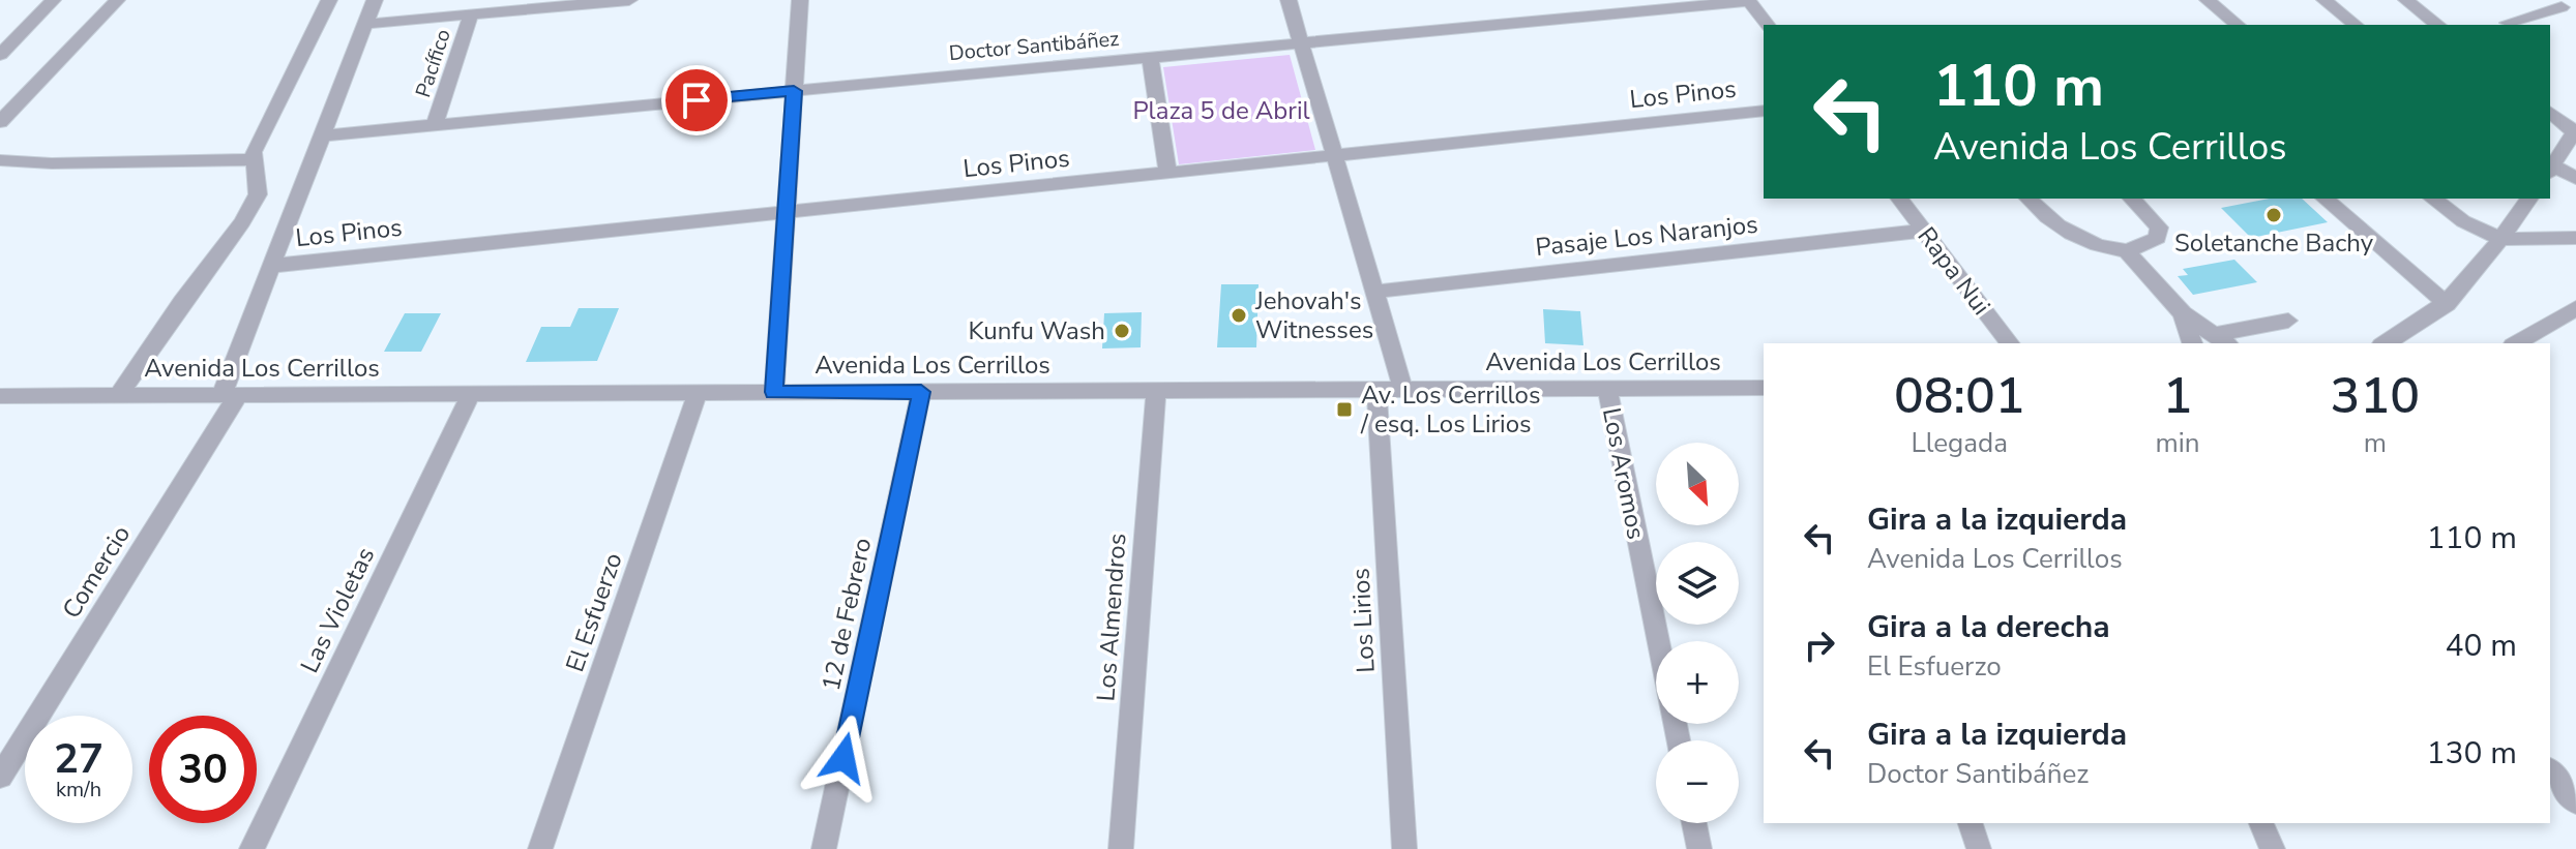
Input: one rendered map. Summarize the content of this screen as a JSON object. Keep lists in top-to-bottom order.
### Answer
{
  "streets": {
    "street": [
      "Doctor Santibáñez",
      "Pacífico",
      "Los Pinos",
      "Pasaje Los Naranjos",
      "Rapa Nui",
      "Avenida Los Cerrillos",
      "Los Aromos",
      "Comercio",
      "Las Violetas",
      "El Esfuerzo",
      "12 de Febrero",
      "Los Almendros",
      "Los Lirios"
    ]
  },
  "crossings": [
    ["Doctor Santibáñez", "Pacífico"],
    ["Doctor Santibáñez", "Comercio"],
    ["Los Pinos", "Comercio"],
    ["Pasaje Los Naranjos", "Rapa Nui"],
    ["Avenida Los Cerrillos", "Los Aromos"],
    ["Avenida Los Cerrillos", "Comercio"],
    ["Avenida Los Cerrillos", "Las Violetas"],
    ["Avenida Los Cerrillos", "El Esfuerzo"],
    ["Avenida Los Cerrillos", "12 de Febrero"],
    ["Avenida Los Cerrillos", "Los Almendros"],
    ["Avenida Los Cerrillos", "Los Lirios"]
  ],
  "parks": ["Plaza 5 de Abril"],
  "places": {
    "other": ["Soletanche Bachy", "Jehovah's Witnesses", "Kunfu Wash"],
    "transit": ["Av. Los Cerrillos / esq. Los Lirios"]
  },
  "north": "bottom right",
  "page": {
    "turn": ["110 m", "Avenida Los Cerrillos"],
    "eta": [
      "08:01",
      "Llegada",
      "1",
      "min",
      "310",
      "m"
    ],
    "map_buttons": ["+", "−"],
    "list": [
      {
        "name": "Gira a la izquierda",
        "note": "Avenida Los Cerrillos",
        "value": "110 m"
      },
      {
        "name": "Gira a la derecha",
        "note": "El Esfuerzo",
        "value": "40 m"
      },
      {
        "name": "Gira a la izquierda",
        "note": "Doctor Santibáñez",
        "value": "130 m"
      }
    ],
    "speed": "27 km/h",
    "limit": "30"
  }
}
